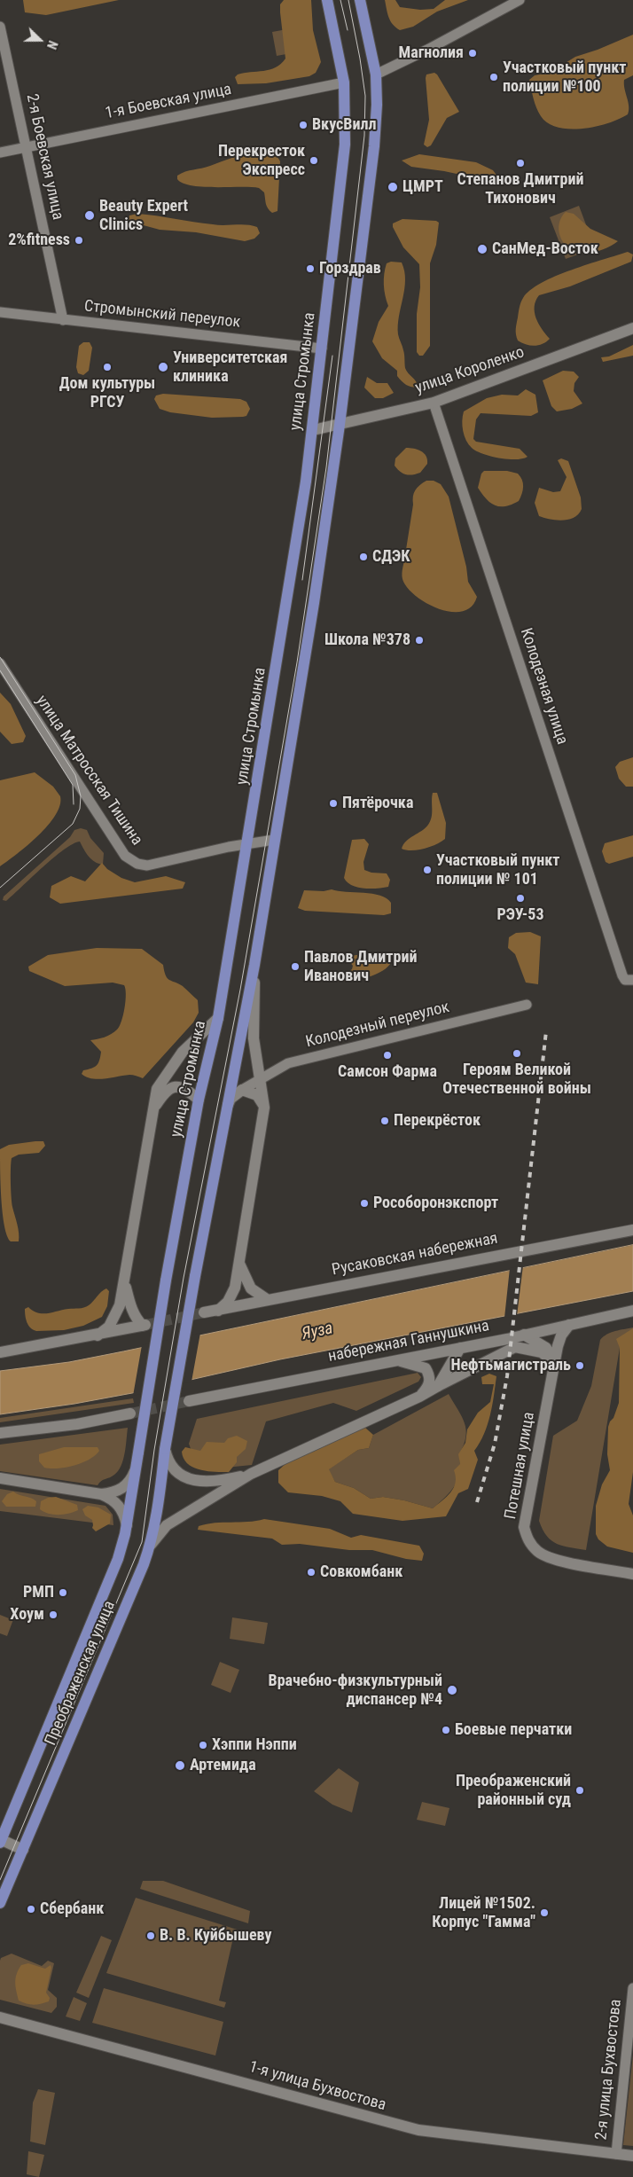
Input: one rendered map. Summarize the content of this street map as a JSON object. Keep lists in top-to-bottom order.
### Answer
{
  "streets": {
    "main road": [
      "улица Короленко",
      "улица Стромынка",
      "Русаковская набережная",
      "набережная Ганнушкина",
      "Потешная улица",
      "Преображенская улица",
      "1-я улица Бухвостова"
    ],
    "street": [
      "1-я Боевская улица",
      "2-я Боевская улица",
      "Стромынский переулок",
      "Колодезная улица",
      "улица Матросская Тишина",
      "Колодезный переулок",
      "2-я улица Бухвостова"
    ]
  },
  "crossings": [
    ["1-я Боевская улица", "2-я Боевская улица"],
    ["1-я Боевская улица", "улица Стромынка"],
    ["2-я Боевская улица", "Стромынский переулок"],
    ["Стромынский переулок", "улица Стромынка"],
    ["улица Короленко", "улица Стромынка"],
    ["улица Короленко", "Колодезная улица"],
    ["улица Стромынка", "улица Матросская Тишина"],
    ["улица Стромынка", "Преображенская улица"],
    ["набережная Ганнушкина", "Потешная улица"],
    ["2-я улица Бухвостова", "1-я улица Бухвостова"]
  ],
  "water": ["Яуза"],
  "places": [
    "Магнолия",
    "Участковый пункт полиции №100",
    "ВкусВилл",
    "Перекресток Экспресс",
    "Степанов Дмитрий Тихонович",
    "ЦМРТ",
    "Beauty Expert Clinics",
    "2%fitness",
    "СанМед-Восток",
    "Горздрав",
    "Дом культуры РГСУ",
    "Университетская клиника",
    "СДЭК",
    "Школа №378",
    "Пятёрочка",
    "Участковый пункт полиции № 101",
    "РЭУ-53",
    "Павлов Дмитрий Иванович",
    "Героям Великой Отечественной войны",
    "Самсон Фарма",
    "Перекрёсток",
    "Рособоронэкспорт",
    "Нефтьмагистраль",
    "Совкомбанк",
    "РМП",
    "Хоум",
    "Врачебно-физкультурный диспансер №4",
    "Боевые перчатки",
    "Хэппи Нэппи",
    "Артемида",
    "Преображенский районный суд",
    "Сбербанк",
    "Лицей №1502. Корпус \"Гамма\"",
    "В. В. Куйбышеву"
  ],
  "north": "right"
}
